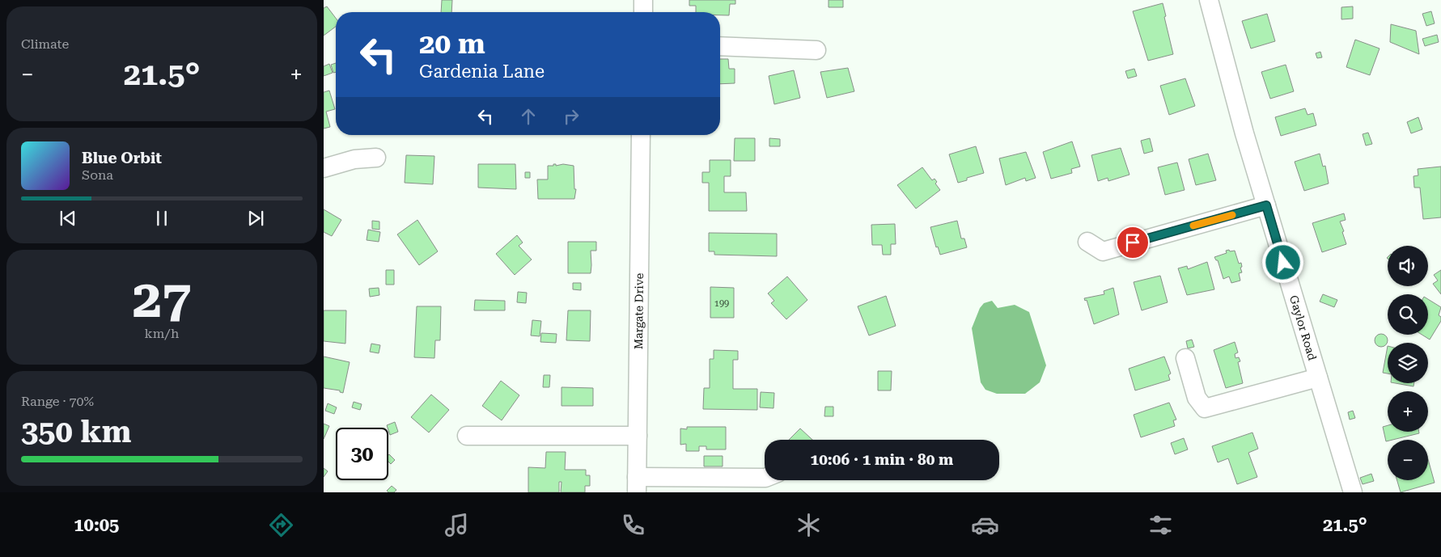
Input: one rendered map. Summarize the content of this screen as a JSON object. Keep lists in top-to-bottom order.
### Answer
{
  "streets": {
    "street": ["Margate Drive", "Gaylor Road"]
  },
  "house_numbers": ["199"],
  "page": {
    "tile": [
      "Climate",
      ["27", "km/h"],
      ["Range · 70%", "350 km"]
    ],
    "turn": ["20 m", "Gardenia Lane"],
    "heat": ["−", "21.5°", "+"],
    "song": ["Blue Orbit", "Sona"],
    "map_buttons": ["+", "−"],
    "limit": "30",
    "trip": "10:06 · 1 min · 80 m",
    "tabs": ["10:05", "21.5°"]
  }
}
